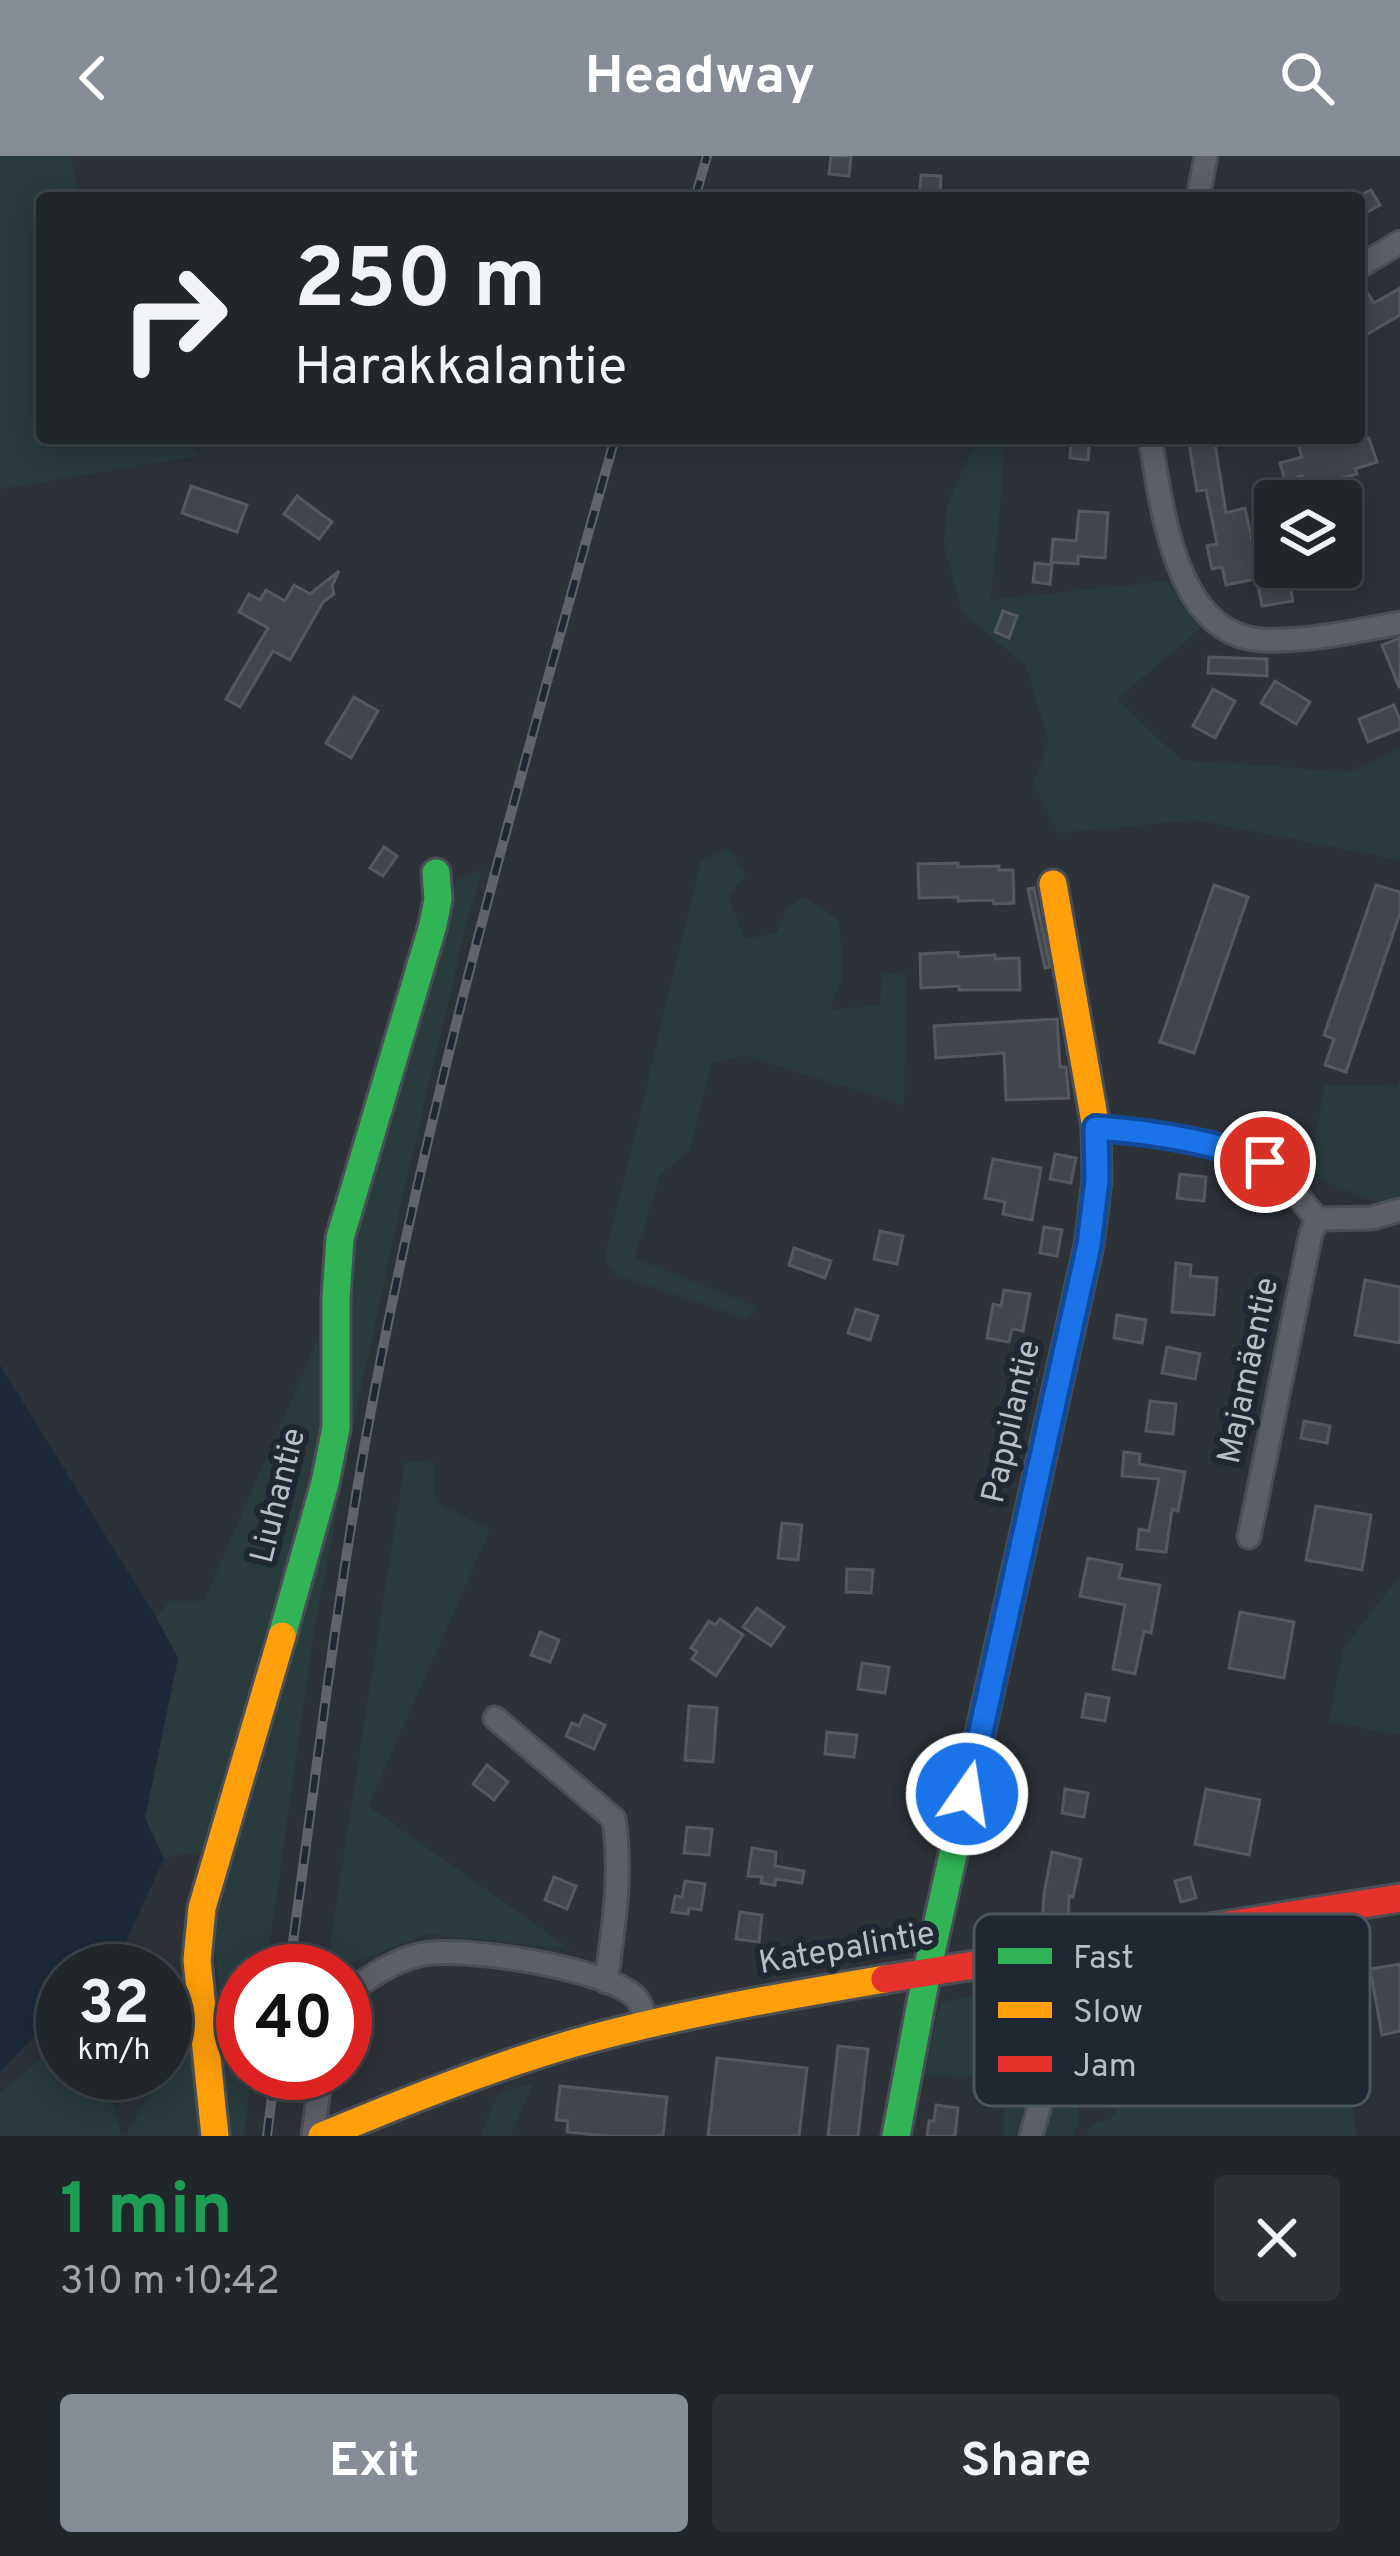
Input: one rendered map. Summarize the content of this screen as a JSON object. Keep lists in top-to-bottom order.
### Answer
{
  "streets": {
    "street": [
      "Majamäentie",
      "Pappilantie",
      "Liuhantie",
      "Katepalintie"
    ]
  },
  "crossings": [
    ["Pappilantie", "Katepalintie"]
  ],
  "legend": ["Fast", "Slow", "Jam"],
  "page": {
    "header": "Headway",
    "turn": ["250 m", "Harakkalantie"],
    "speed": "32 km/h",
    "limit": "40",
    "heading": ["1 min", "310 m · 10:42"],
    "buttons": ["Exit", "Share"]
  }
}
